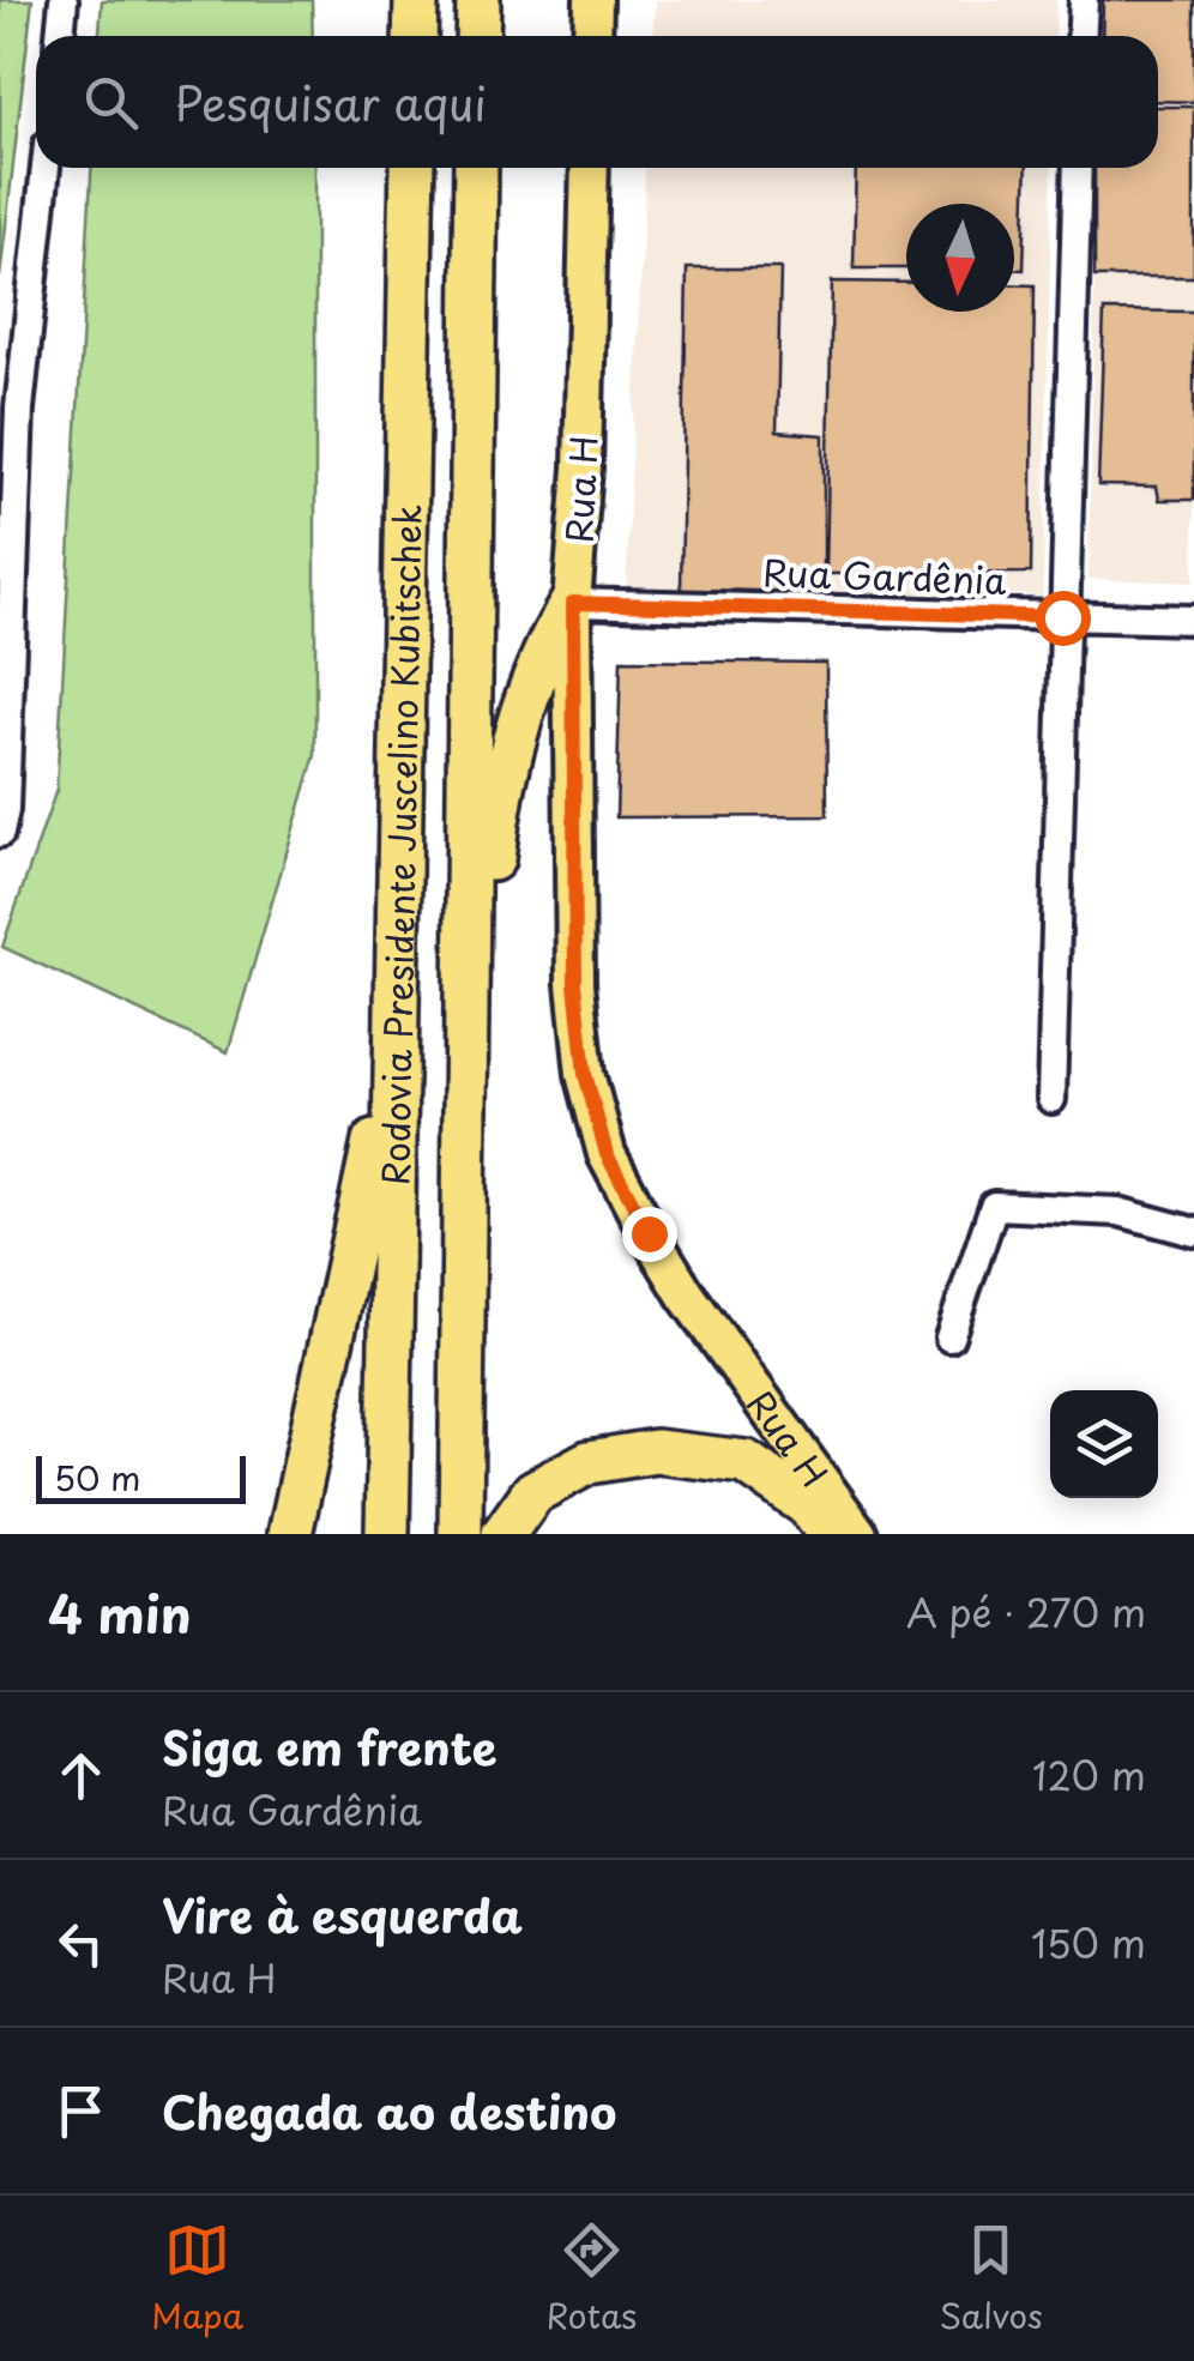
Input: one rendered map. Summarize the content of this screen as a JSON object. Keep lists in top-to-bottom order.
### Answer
{
  "streets": {
    "highway": ["Rodovia Presidente Juscelino Kubitschek"],
    "main road": ["Rua H"],
    "street": ["Rua Gardênia"]
  },
  "crossings": [
    ["Rua H", "Rua Gardênia"]
  ],
  "scale_bar": "50 m",
  "north": "bottom",
  "page": {
    "search": "Pesquisar aqui",
    "scale": "50 m",
    "heading": ["4 min", "A pé · 270 m"],
    "list": [
      ["Siga em frente", "Rua Gardênia", "120 m"],
      ["Vire à esquerda", "Rua H", "150 m"],
      "Chegada ao destino"
    ],
    "nav": ["Mapa", "Rotas", "Salvos"]
  }
}
